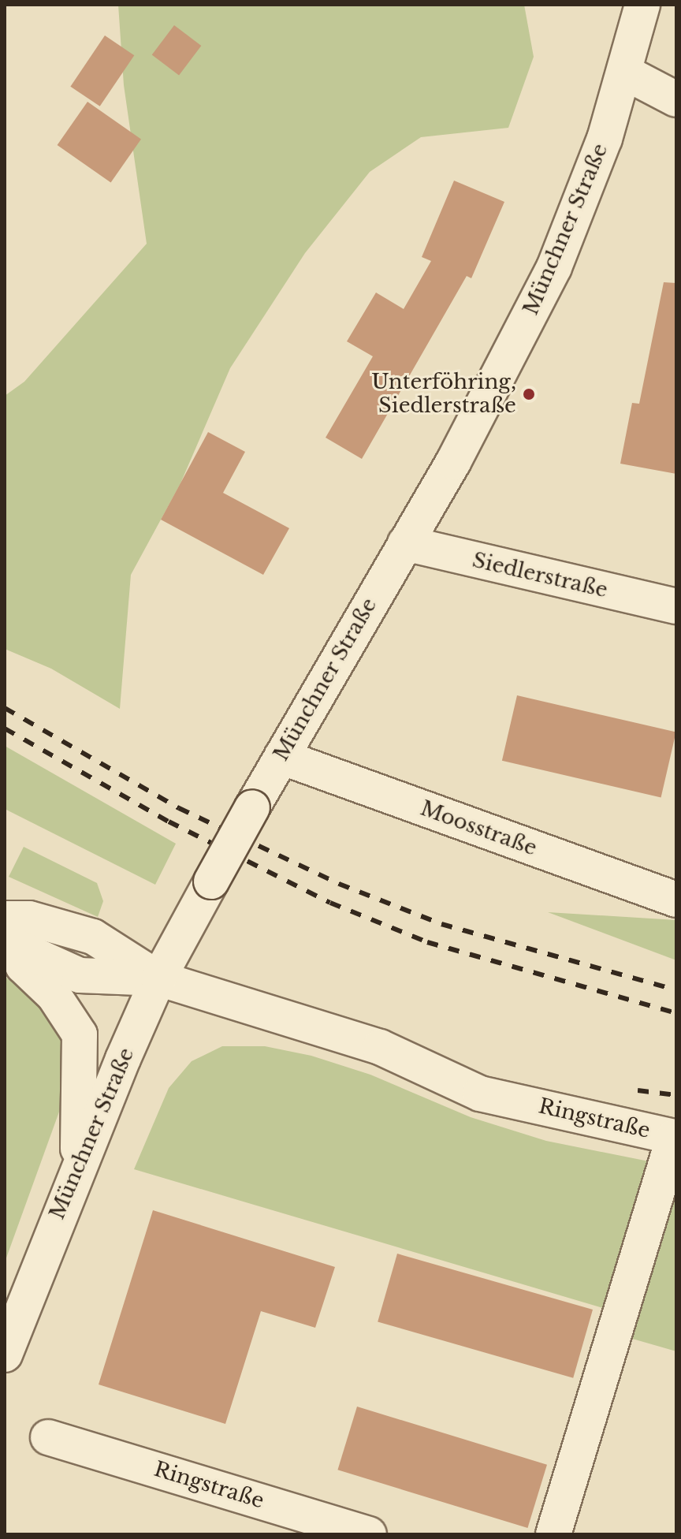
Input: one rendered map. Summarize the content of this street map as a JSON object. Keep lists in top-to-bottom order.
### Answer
{
  "streets": {
    "street": [
      "Münchner Straße",
      "Siedlerstraße",
      "Moosstraße",
      "Ringstraße"
    ]
  },
  "crossings": [
    ["Münchner Straße", "Siedlerstraße"],
    ["Münchner Straße", "Moosstraße"],
    ["Münchner Straße", "Ringstraße"]
  ],
  "places": ["Unterföhring, Siedlerstraße"]
}
